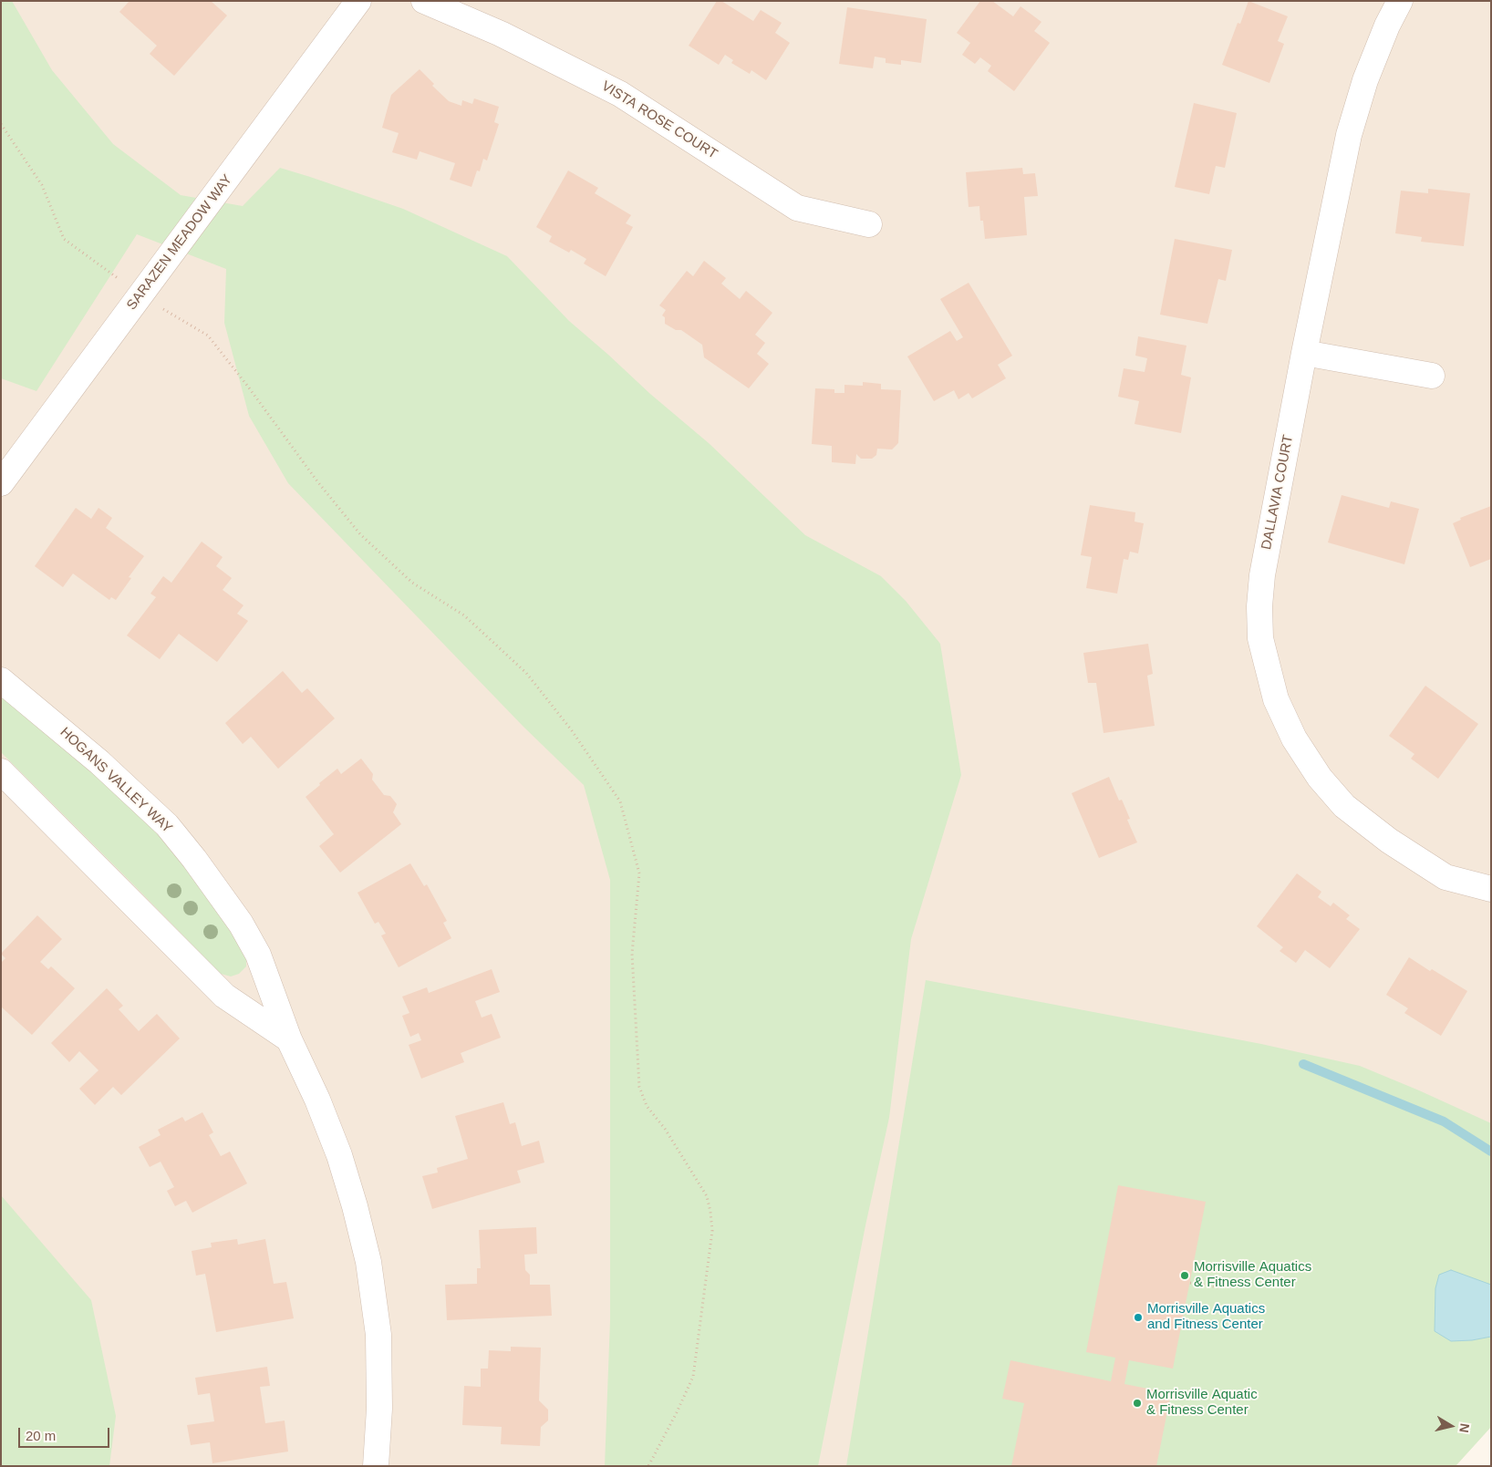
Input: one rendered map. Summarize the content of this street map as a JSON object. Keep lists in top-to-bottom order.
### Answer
{
  "streets": {
    "street": [
      "VISTA ROSE COURT",
      "SARAZEN MEADOW WAY",
      "DALLAVIA COURT",
      "HOGANS VALLEY WAY"
    ]
  },
  "places": ["Morrisville Aquatics & Fitness Center", "Morrisville Aquatics and Fitness Center", "Morrisville Aquatic & Fitness Center"],
  "scale_bar": "20 m",
  "north": "right"
}
